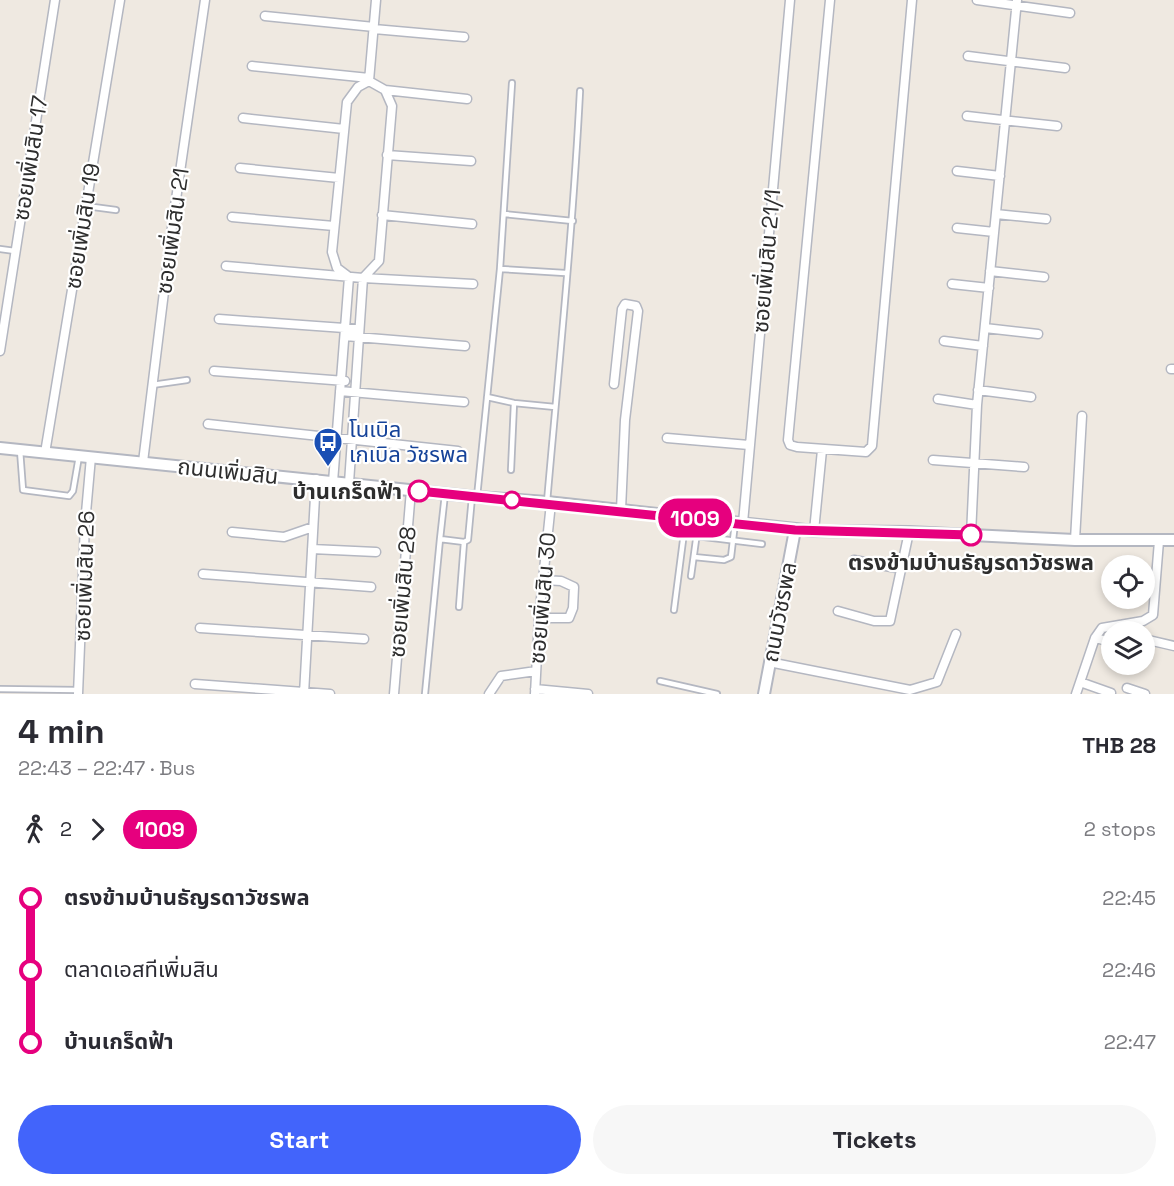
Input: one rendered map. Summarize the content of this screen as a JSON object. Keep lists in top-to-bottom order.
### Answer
{
  "streets": {
    "street": [
      "ซอยเพิ่มสิน 17",
      "ซอยเพิ่มสิน 19",
      "ซอยเพิ่มสิน 21",
      "ซอยเพิ่มสิน 21/1",
      "ถนนเพิ่มสิน",
      "ซอยเพิ่มสิน 26",
      "ซอยเพิ่มสิน 28",
      "ซอยเพิ่มสิน 30",
      "ถนนวัชรพล"
    ]
  },
  "crossings": [
    ["ซอยเพิ่มสิน 19", "ถนนเพิ่มสิน"],
    ["ซอยเพิ่มสิน 21", "ถนนเพิ่มสิน"],
    ["ซอยเพิ่มสิน 21/1", "ถนนเพิ่มสิน"],
    ["ถนนเพิ่มสิน", "ซอยเพิ่มสิน 26"],
    ["ถนนเพิ่มสิน", "ซอยเพิ่มสิน 28"],
    ["ถนนเพิ่มสิน", "ซอยเพิ่มสิน 30"],
    ["ถนนเพิ่มสิน", "ถนนวัชรพล"]
  ],
  "places": {
    "bus stop": ["โนเบิล เกเบิล วัชรพล"],
    "other": ["บ้านเกร็ดฟ้า", "ตรงข้ามบ้านธัญรดาวัชรพล"]
  },
  "lines": ["bus line 1009"],
  "page": {
    "on_map": "1009",
    "heading": ["4 min", "22:43 – 22:47 · Bus", "THB 28"],
    "legs": ["2", "1009", "2 stops"],
    "list": [
      {
        "name": "ตรงข้ามบ้านธัญรดาวัชรพล",
        "value": "22:45"
      },
      {
        "name": "ตลาดเอสทีเพิ่มสิน",
        "value": "22:46"
      },
      {
        "name": "บ้านเกร็ดฟ้า",
        "value": "22:47"
      }
    ],
    "buttons": ["Start", "Tickets"]
  }
}
